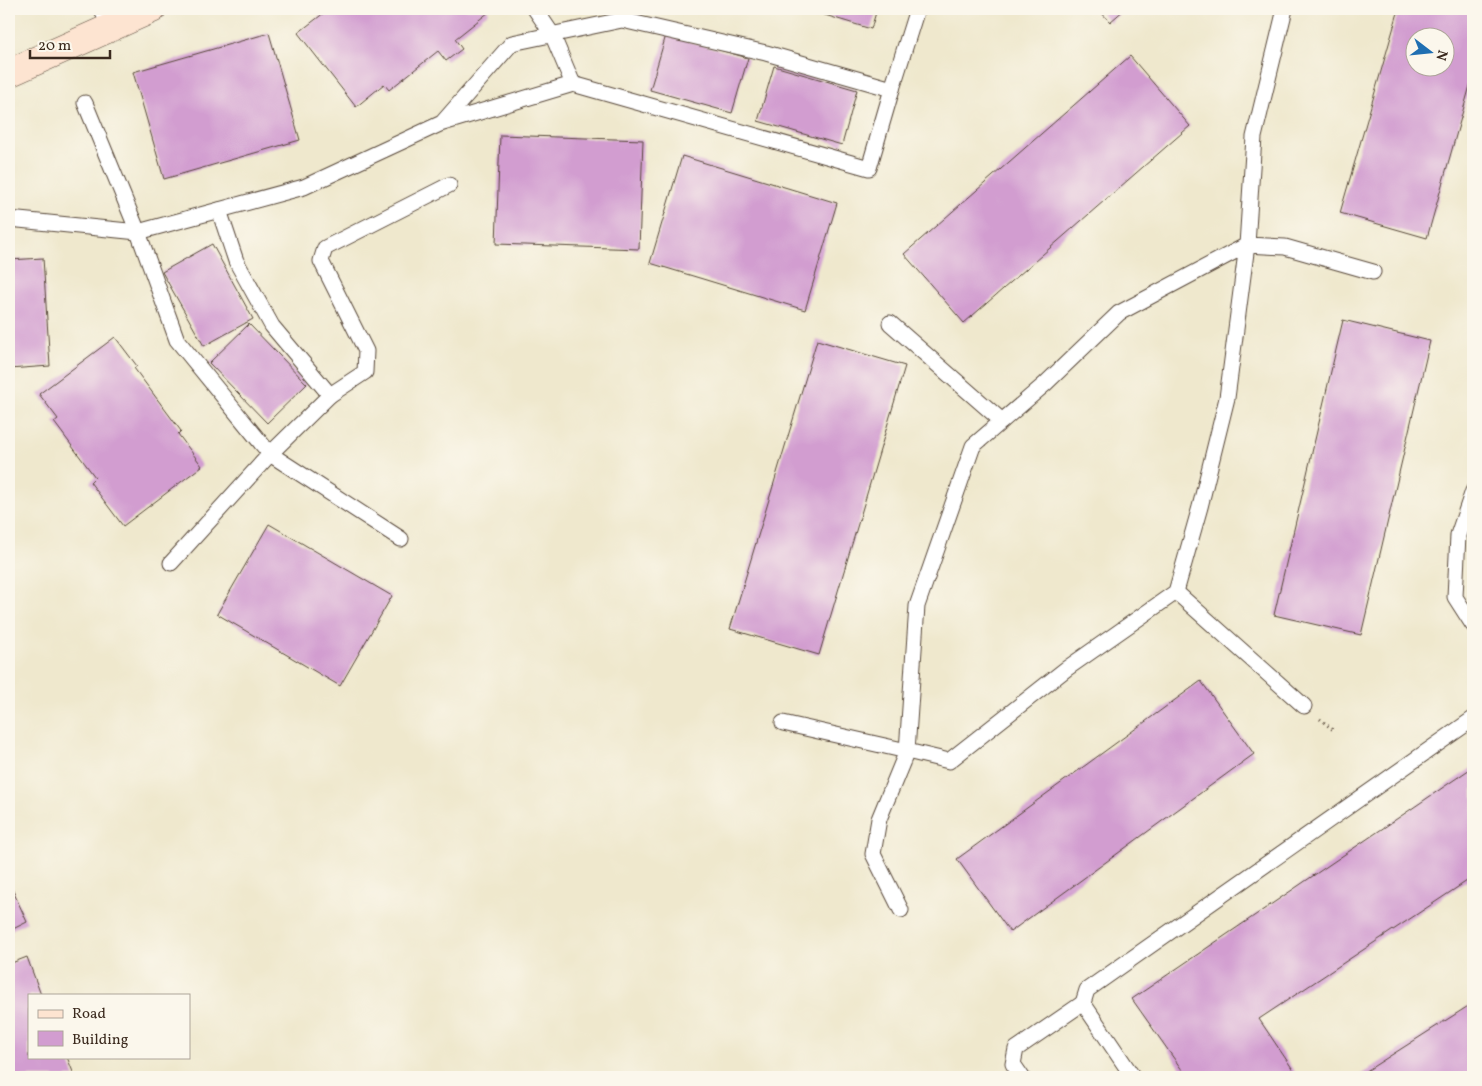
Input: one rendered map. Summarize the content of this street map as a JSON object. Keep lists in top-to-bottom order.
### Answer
{
  "legend": ["Road", "Building"],
  "scale_bar": "20 m",
  "north": "right"
}
